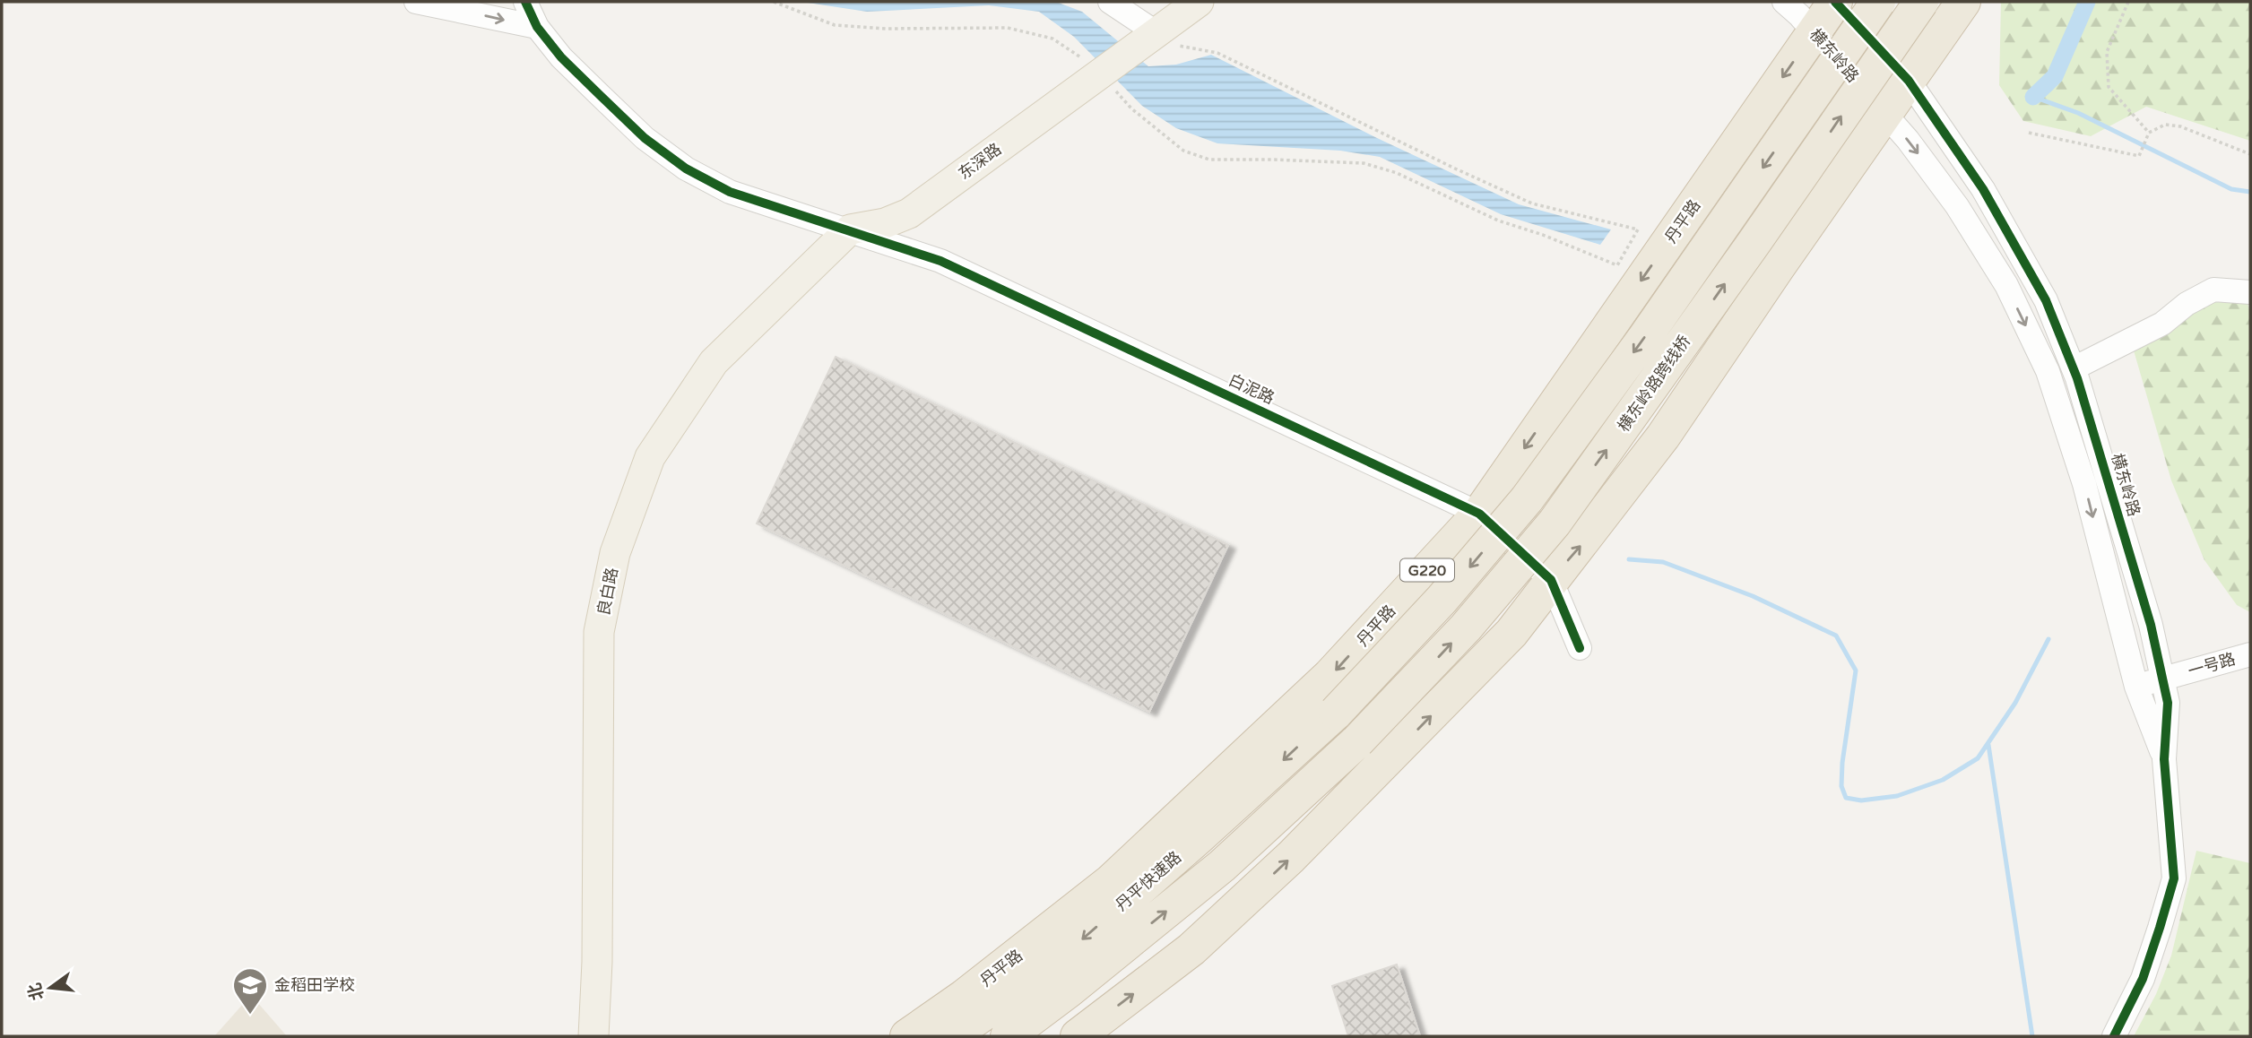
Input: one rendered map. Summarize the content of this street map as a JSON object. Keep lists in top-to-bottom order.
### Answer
{
  "streets": {
    "highway": [
      "丹平路",
      "横东岭路跨线桥",
      "G220",
      "丹平快速路"
    ],
    "main road": ["东深路", "良白路"],
    "street": ["横东岭路", "白泥路", "一号路"]
  },
  "crossings": [
    ["横东岭路", "丹平路"],
    ["横东岭路", "一号路"],
    ["东深路", "白泥路"],
    ["东深路", "良白路"],
    ["丹平路", "白泥路"],
    ["白泥路", "良白路"]
  ],
  "places": {
    "school or university": ["金稻田学校"]
  },
  "north": "left"
}
